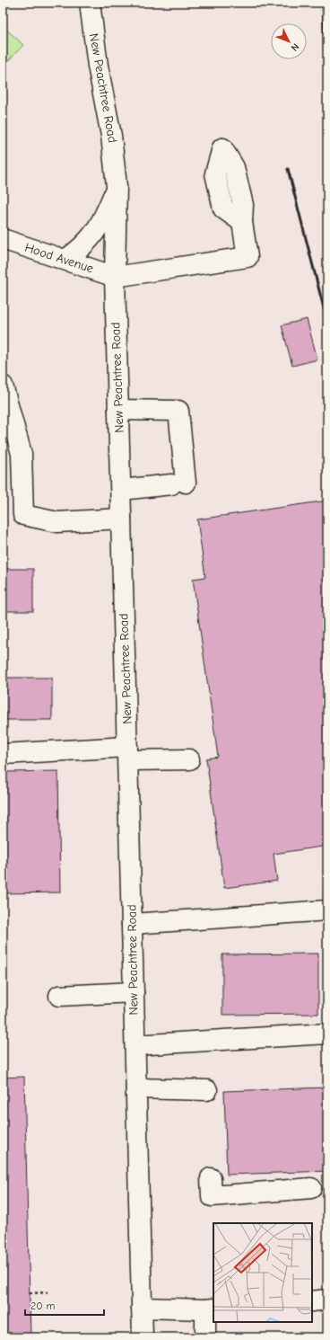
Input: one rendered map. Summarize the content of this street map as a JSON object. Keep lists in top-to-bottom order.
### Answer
{
  "streets": {
    "street": ["New Peachtree Road", "Hood Avenue"]
  },
  "crossings": [
    ["New Peachtree Road", "Hood Avenue"]
  ],
  "scale_bar": "20 m",
  "north": "bottom right"
}
